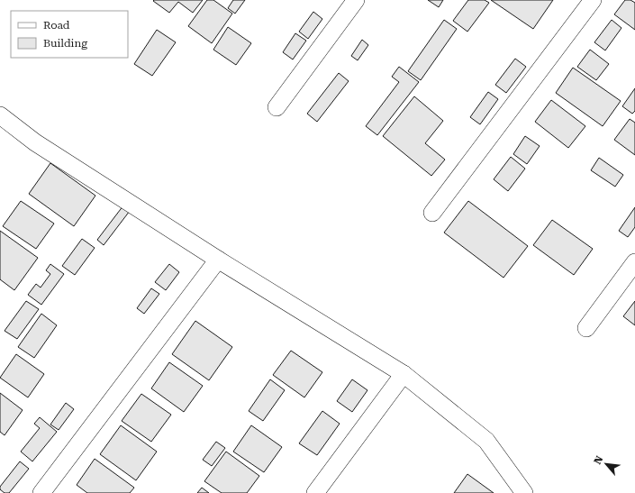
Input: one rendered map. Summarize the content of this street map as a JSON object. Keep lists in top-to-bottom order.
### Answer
{
  "legend": ["Road", "Building"],
  "north": "top left"
}
